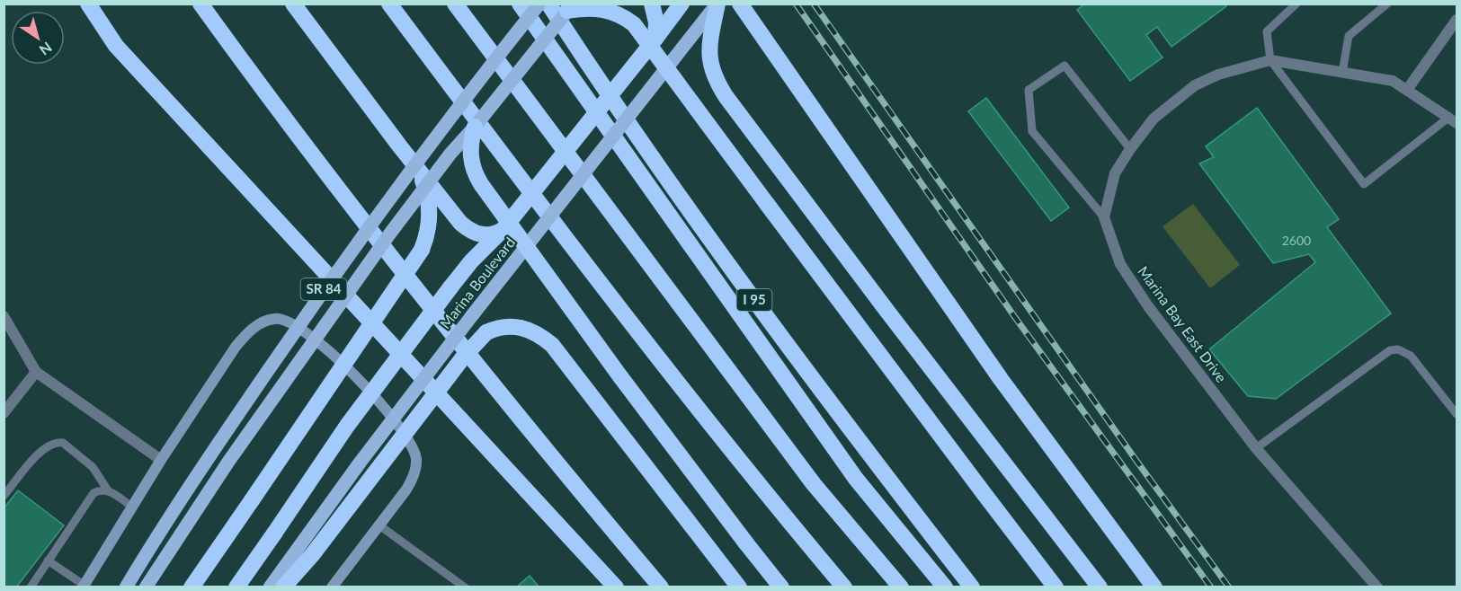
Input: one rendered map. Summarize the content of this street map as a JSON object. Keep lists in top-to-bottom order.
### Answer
{
  "streets": {
    "highway": ["I 95"],
    "main road": ["Marina Boulevard", "SR 84"],
    "street": ["Marina Bay East Drive"]
  },
  "house_numbers": ["2600"],
  "north": "bottom right"
}
